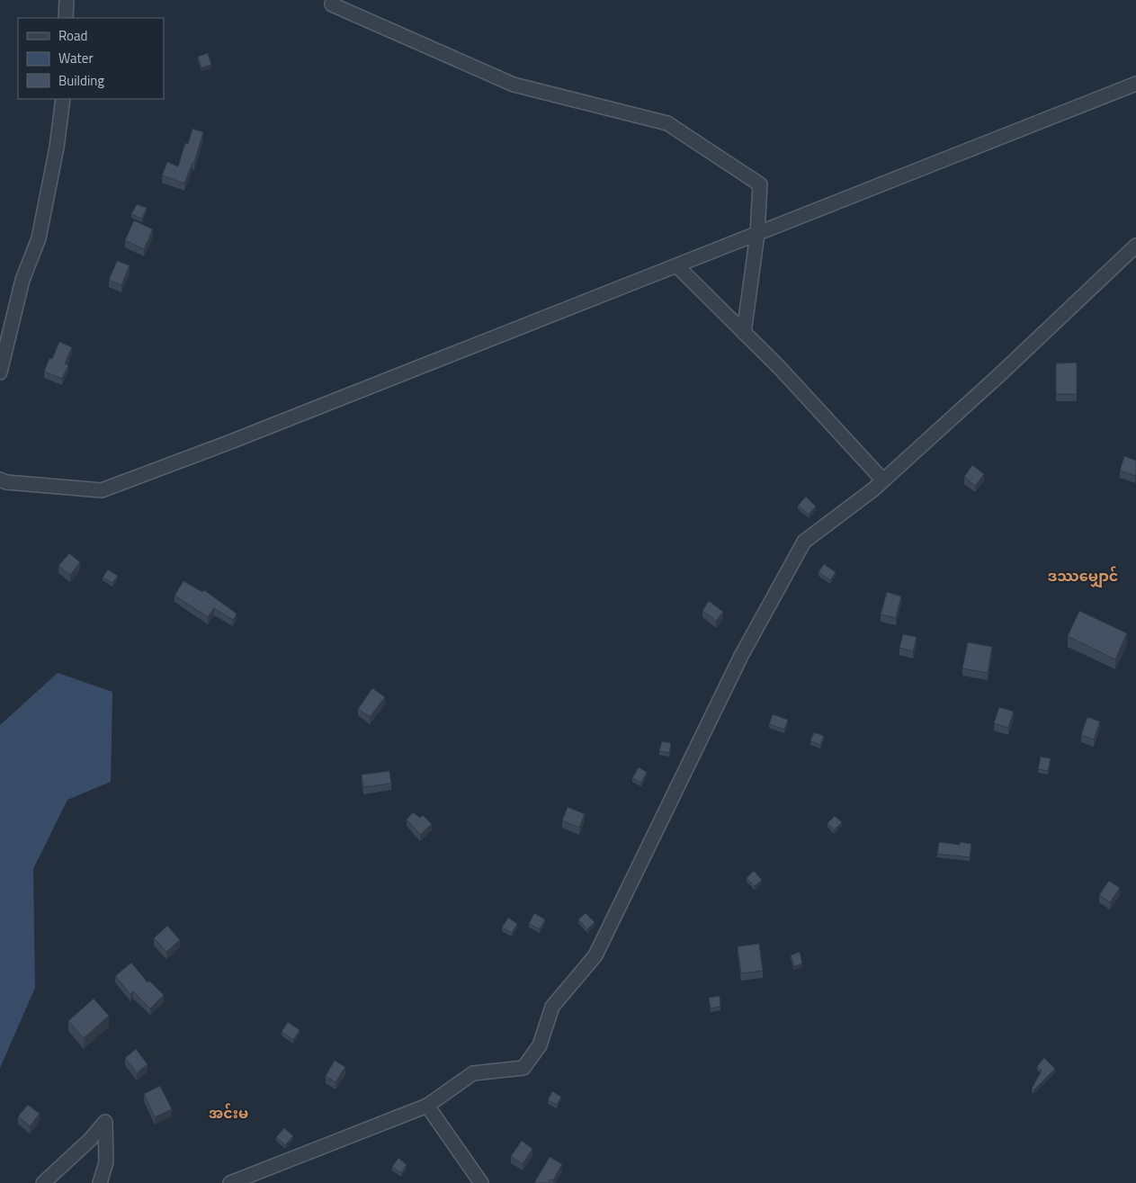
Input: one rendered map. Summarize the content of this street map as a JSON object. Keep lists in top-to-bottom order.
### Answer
{
  "districts": ["ဒဿမျှောင်", "အင်းမ"],
  "legend": ["Road", "Water", "Building"]
}
